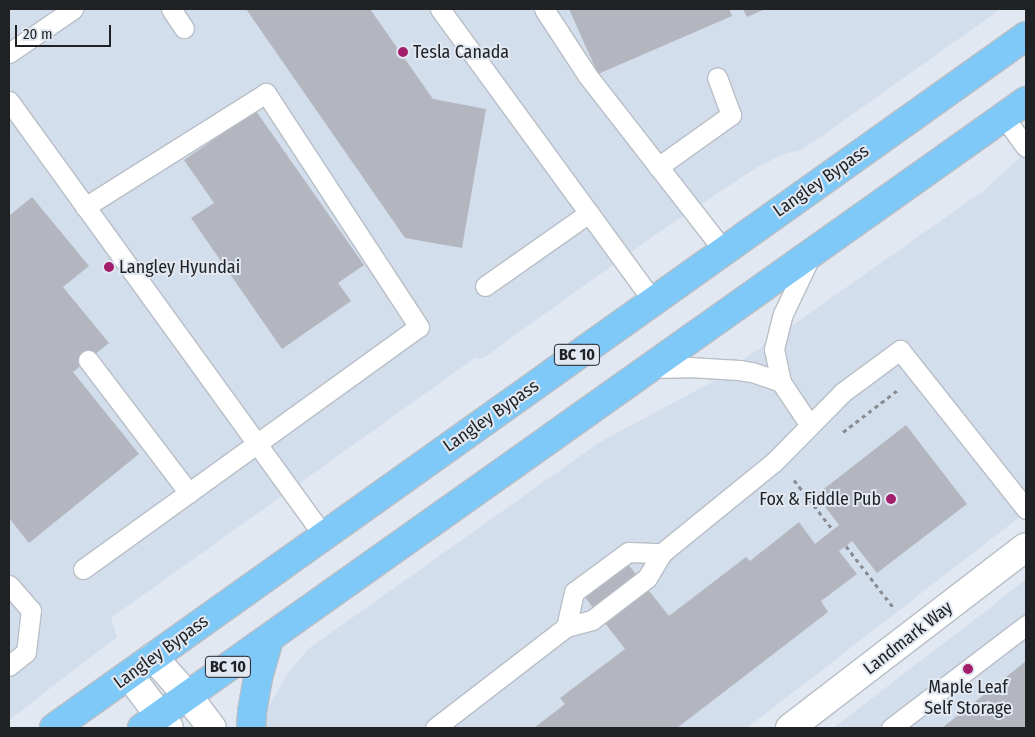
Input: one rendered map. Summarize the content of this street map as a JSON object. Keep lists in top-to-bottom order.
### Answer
{
  "streets": {
    "highway": ["Langley Bypass", "BC 10"],
    "street": ["Landmark Way"]
  },
  "places": [
    "Tesla Canada",
    "Langley Hyundai",
    "Fox & Fiddle Pub",
    "Maple Leaf Self Storage"
  ],
  "scale_bar": "20 m"
}
